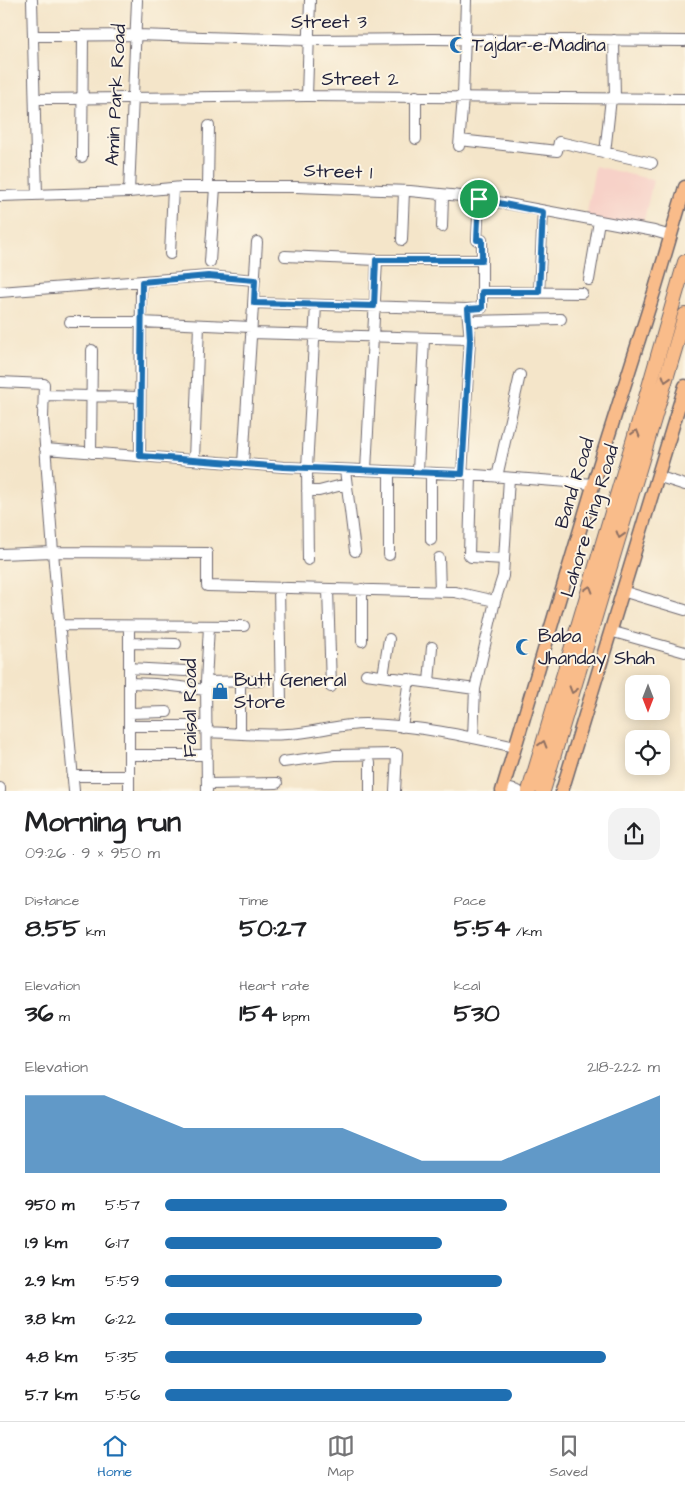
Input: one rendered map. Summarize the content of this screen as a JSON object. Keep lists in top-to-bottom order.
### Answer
{
  "streets": {
    "highway": ["Lahore Ring Road"],
    "main road": ["Band Road"],
    "street": [
      "Street 3",
      "Street 2",
      "Amin Park Road",
      "Street 1",
      "Faisal Road"
    ]
  },
  "crossings": [
    ["Street 3", "Amin Park Road"],
    ["Street 2", "Amin Park Road"],
    ["Amin Park Road", "Street 1"],
    ["Street 1", "Band Road"]
  ],
  "places": {
    "mosque": ["Tajdar-e-Madina", "Baba Jhanday Shah"],
    "shop": ["Butt General Store"]
  },
  "north": "bottom",
  "page": {
    "heading": ["Morning run", "09:26 · 9 × 950 m"],
    "stats": [
      ["Distance", "8.55 km"],
      ["Time", "50:27"],
      ["Pace", "5:54 /km"],
      ["Elevation", "36 m"],
      ["Heart rate", "154 bpm"],
      ["kcal", "530"]
    ],
    "chart": ["Elevation", "218–222 m"],
    "list": [
      {
        "name": "950 m",
        "note": "5:57"
      },
      {
        "name": "1.9 km",
        "note": "6:17"
      },
      {
        "name": "2.9 km",
        "note": "5:59"
      },
      {
        "name": "3.8 km",
        "note": "6:22"
      },
      {
        "name": "4.8 km",
        "note": "5:35"
      },
      {
        "name": "5.7 km",
        "note": "5:56"
      }
    ],
    "tabs": ["Home", "Map", "Saved"]
  }
}
